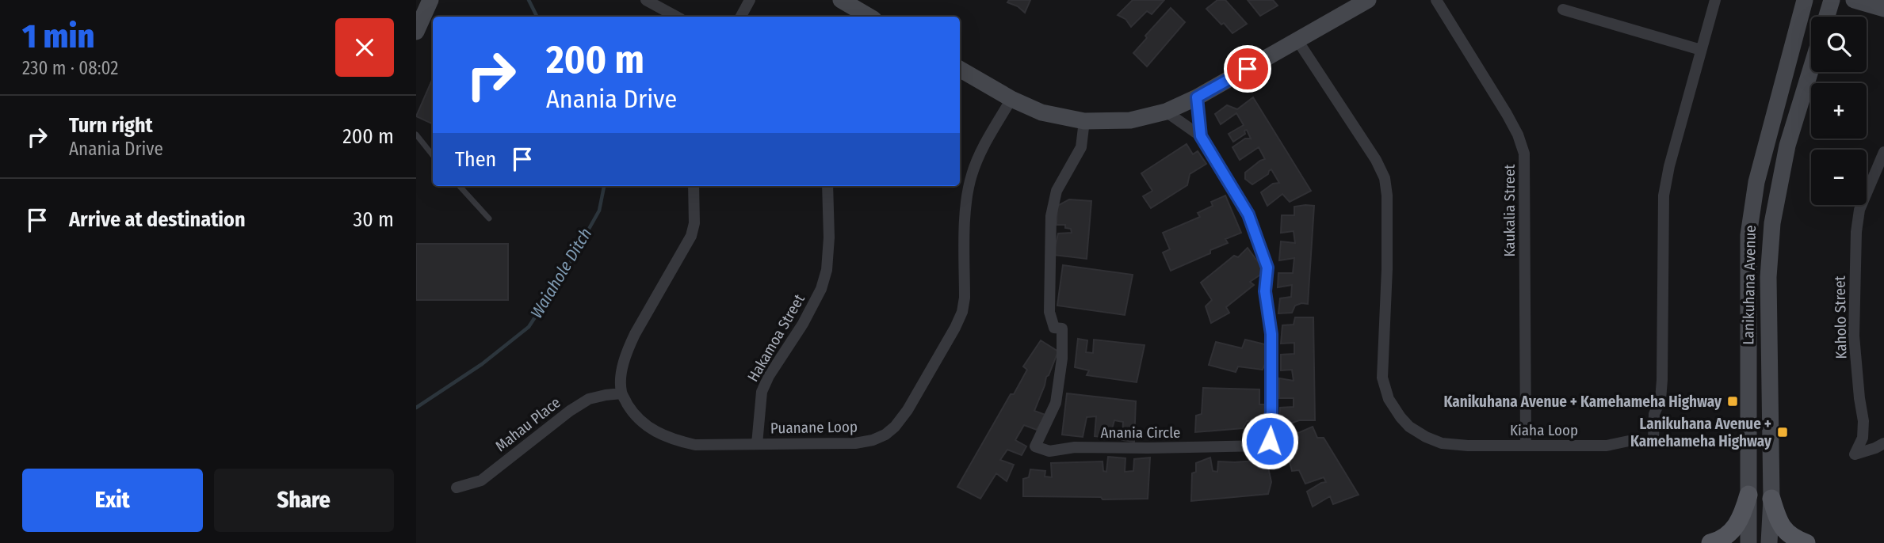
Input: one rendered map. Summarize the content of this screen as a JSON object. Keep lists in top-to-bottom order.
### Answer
{
  "streets": {
    "main road": ["Lanikuhana Avenue"],
    "street": [
      "Kaukalia Street",
      "Kaholo Street",
      "Hakamoa Street",
      "Mahau Place",
      "Puanane Loop",
      "Kiaha Loop",
      "Anania Circle"
    ]
  },
  "crossings": [
    ["Kaukalia Street", "Kiaha Loop"],
    ["Hakamoa Street", "Puanane Loop"],
    ["Mahau Place", "Puanane Loop"]
  ],
  "water": ["Waiahole Ditch"],
  "places": {
    "transit": ["Kanikuhana Avenue + Kamehameha Highway", "Lanikuhana Avenue + Kamehameha Highway"]
  },
  "page": {
    "heading": ["1 min", "230 m · 08:02"],
    "map_buttons": ["+", "−"],
    "turn": ["200 m", "Anania Drive"],
    "list": [
      {
        "name": "Turn right",
        "note": "Anania Drive",
        "value": "200 m"
      },
      {
        "name": "Arrive at destination",
        "value": "30 m"
      }
    ],
    "then": "Then",
    "buttons": ["Exit", "Share"]
  }
}
